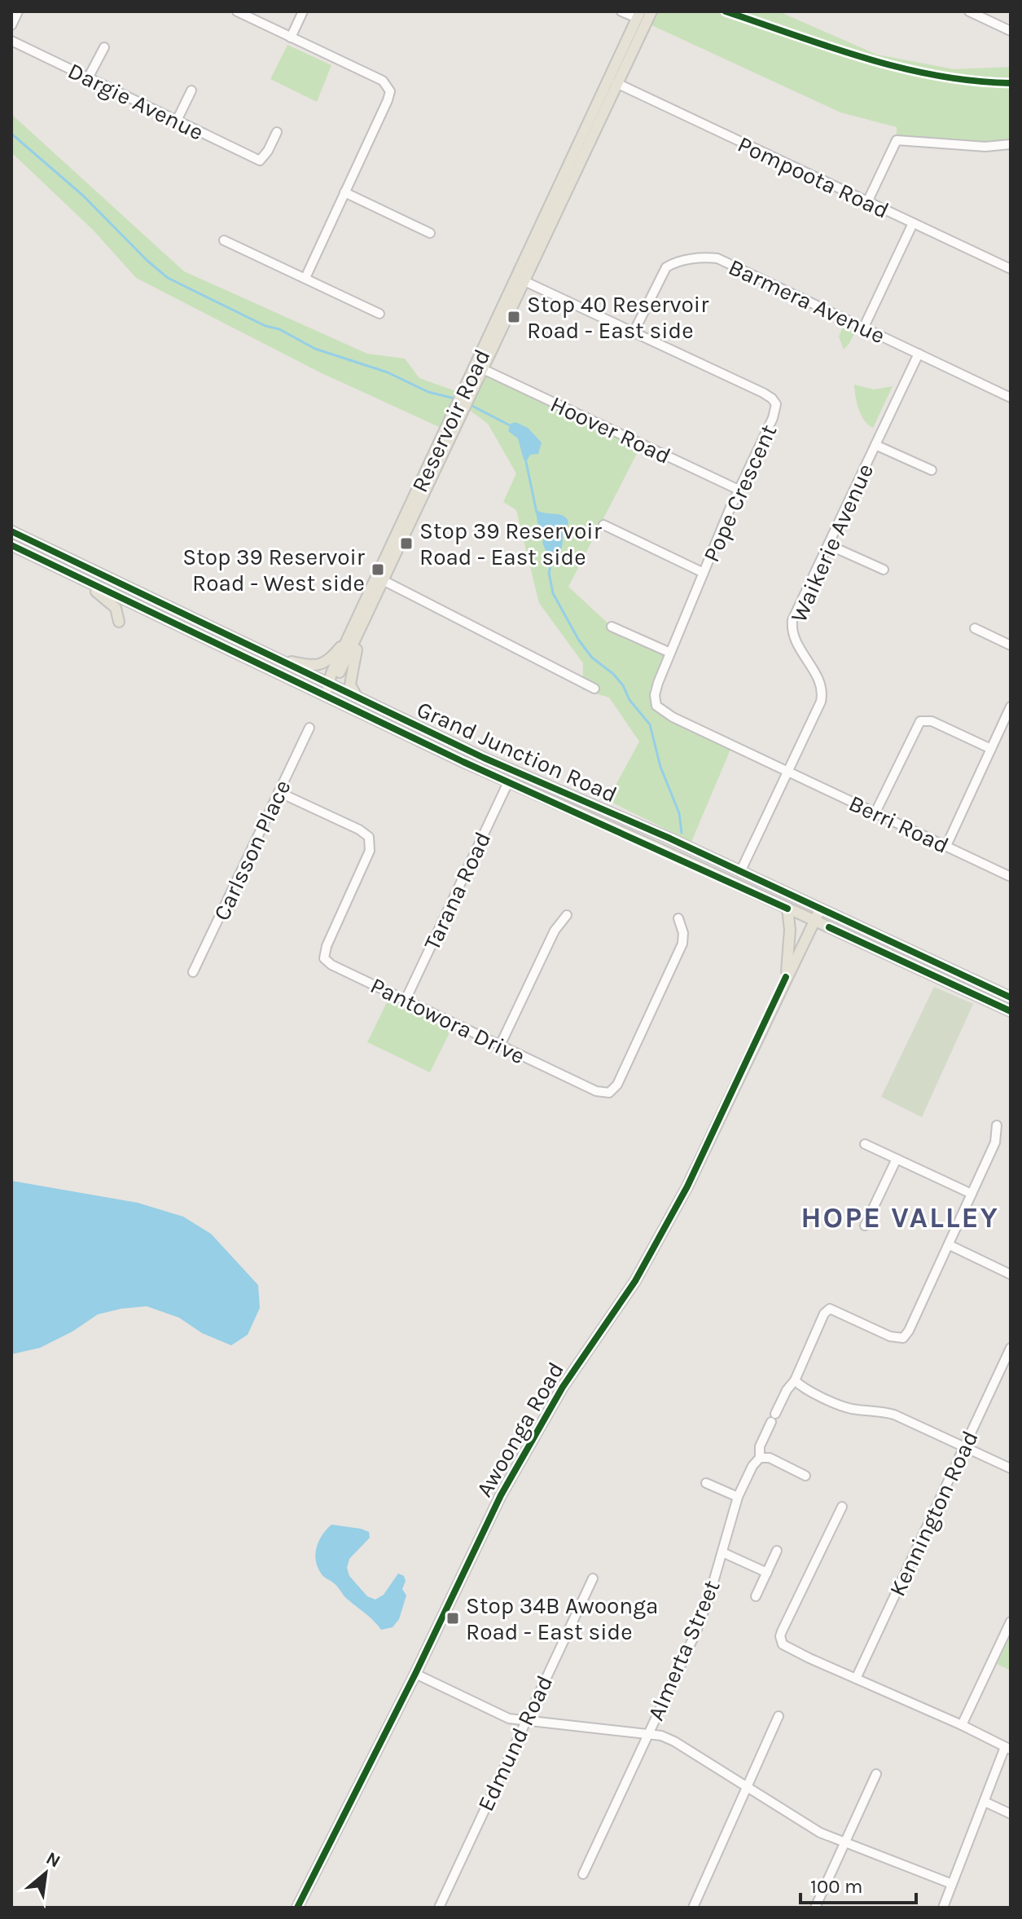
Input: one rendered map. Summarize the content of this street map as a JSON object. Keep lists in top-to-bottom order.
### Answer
{
  "streets": {
    "main road": ["Reservoir Road", "Grand Junction Road", "Awoonga Road"],
    "street": [
      "Dargie Avenue",
      "Pompoota Road",
      "Barmera Avenue",
      "Hoover Road",
      "Pope Crescent",
      "Waikerie Avenue",
      "Berri Road",
      "Carlsson Place",
      "Tarana Road",
      "Pantowora Drive",
      "Kennington Road",
      "Almerta Street",
      "Edmund Road"
    ]
  },
  "crossings": [
    ["Pompoota Road", "Reservoir Road"],
    ["Barmera Avenue", "Pope Crescent"],
    ["Barmera Avenue", "Waikerie Avenue"],
    ["Reservoir Road", "Hoover Road"],
    ["Reservoir Road", "Pope Crescent"],
    ["Reservoir Road", "Grand Junction Road"],
    ["Hoover Road", "Pope Crescent"],
    ["Pope Crescent", "Waikerie Avenue"],
    ["Pope Crescent", "Berri Road"],
    ["Waikerie Avenue", "Grand Junction Road"],
    ["Waikerie Avenue", "Berri Road"],
    ["Grand Junction Road", "Tarana Road"],
    ["Grand Junction Road", "Awoonga Road"],
    ["Carlsson Place", "Pantowora Drive"],
    ["Tarana Road", "Pantowora Drive"]
  ],
  "districts": ["HOPE VALLEY"],
  "places": {
    "transit": [
      "Stop 40 Reservoir Road - East side",
      "Stop 39 Reservoir Road - East side",
      "Stop 39 Reservoir Road - West side",
      "Stop 34B Awoonga Road - East side"
    ]
  },
  "scale_bar": "100 m",
  "north": "top right"
}
